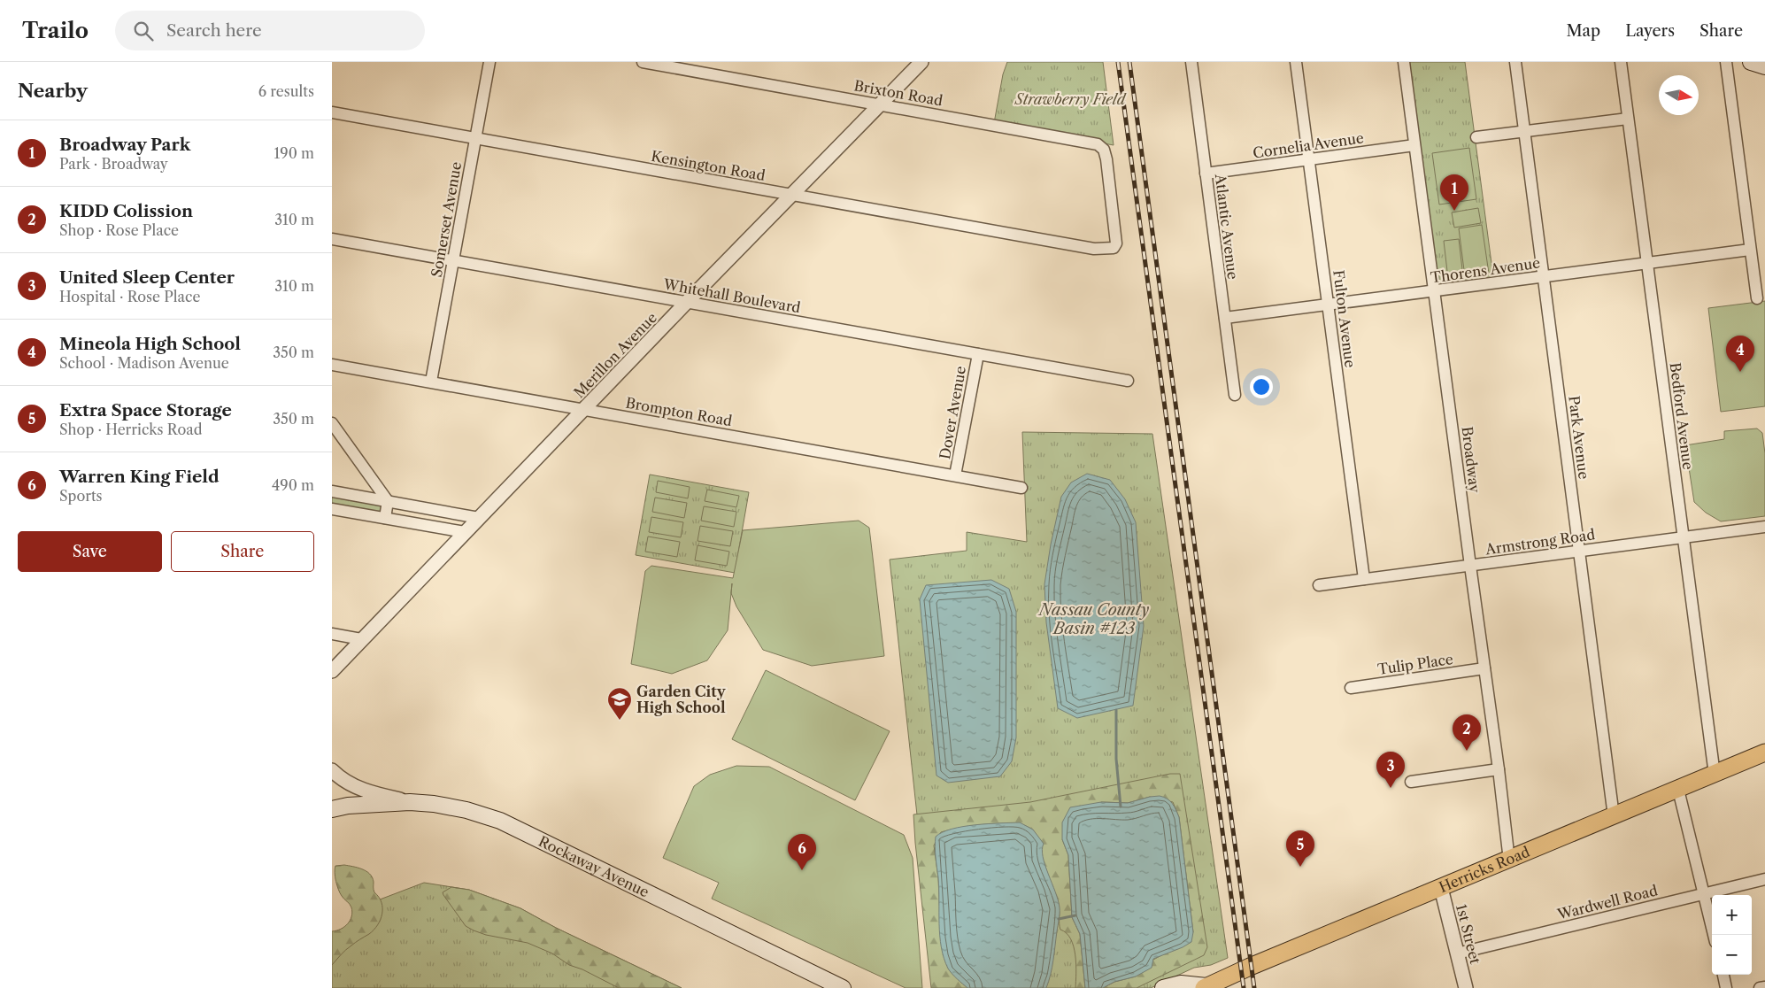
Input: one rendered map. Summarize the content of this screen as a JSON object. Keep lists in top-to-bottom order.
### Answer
{
  "streets": {
    "main road": ["Rockaway Avenue", "Herricks Road"],
    "street": [
      "Brixton Road",
      "Cornelia Avenue",
      "Kensington Road",
      "Somerset Avenue",
      "Atlantic Avenue",
      "Thorens Avenue",
      "Whitehall Boulevard",
      "Fulton Avenue",
      "Merillon Avenue",
      "Brompton Road",
      "Dover Avenue",
      "Bedford Avenue",
      "Park Avenue",
      "Broadway",
      "Armstrong Road",
      "Tulip Place",
      "Wardwell Road",
      "1st Street"
    ]
  },
  "crossings": [
    ["Brixton Road", "Kensington Road"],
    ["Brixton Road", "Merillon Avenue"],
    ["Cornelia Avenue", "Atlantic Avenue"],
    ["Cornelia Avenue", "Fulton Avenue"],
    ["Cornelia Avenue", "Broadway"],
    ["Kensington Road", "Somerset Avenue"],
    ["Kensington Road", "Merillon Avenue"],
    ["Somerset Avenue", "Whitehall Boulevard"],
    ["Somerset Avenue", "Brompton Road"],
    ["Atlantic Avenue", "Thorens Avenue"],
    ["Thorens Avenue", "Fulton Avenue"],
    ["Thorens Avenue", "Bedford Avenue"],
    ["Thorens Avenue", "Park Avenue"],
    ["Thorens Avenue", "Broadway"],
    ["Whitehall Boulevard", "Merillon Avenue"],
    ["Whitehall Boulevard", "Dover Avenue"],
    ["Fulton Avenue", "Armstrong Road"],
    ["Merillon Avenue", "Brompton Road"],
    ["Brompton Road", "Dover Avenue"],
    ["Bedford Avenue", "Armstrong Road"],
    ["Bedford Avenue", "Herricks Road"],
    ["Park Avenue", "Armstrong Road"],
    ["Park Avenue", "Herricks Road"],
    ["Broadway", "Armstrong Road"],
    ["Broadway", "Tulip Place"],
    ["Broadway", "Herricks Road"],
    ["Herricks Road", "1st Street"],
    ["Wardwell Road", "1st Street"]
  ],
  "water": ["Nassau County Basin #123"],
  "parks": ["Strawberry Field"],
  "places": {
    "school or university": ["Garden City High School"]
  },
  "north": "right",
  "page": {
    "header": "Trailo",
    "search": "Search here",
    "nav": ["Map", "Layers", "Share"],
    "heading": ["Nearby", "6 results"],
    "list": [
      {
        "mark": "1",
        "name": "Broadway Park",
        "note": "Park · Broadway",
        "value": "190 m"
      },
      {
        "mark": "2",
        "name": "KIDD Colission",
        "note": "Shop · Rose Place",
        "value": "310 m"
      },
      {
        "mark": "3",
        "name": "United Sleep Center",
        "note": "Hospital · Rose Place",
        "value": "310 m"
      },
      {
        "mark": "4",
        "name": "Mineola High School",
        "note": "School · Madison Avenue",
        "value": "350 m"
      },
      {
        "mark": "5",
        "name": "Extra Space Storage",
        "note": "Shop · Herricks Road",
        "value": "350 m"
      },
      {
        "mark": "6",
        "name": "Warren King Field",
        "note": "Sports",
        "value": "490 m"
      }
    ],
    "pins": [
      "1",
      "4",
      "2",
      "3",
      "5",
      "6"
    ],
    "buttons": ["Save", "Share"],
    "map_buttons": ["+", "−"]
  }
}
